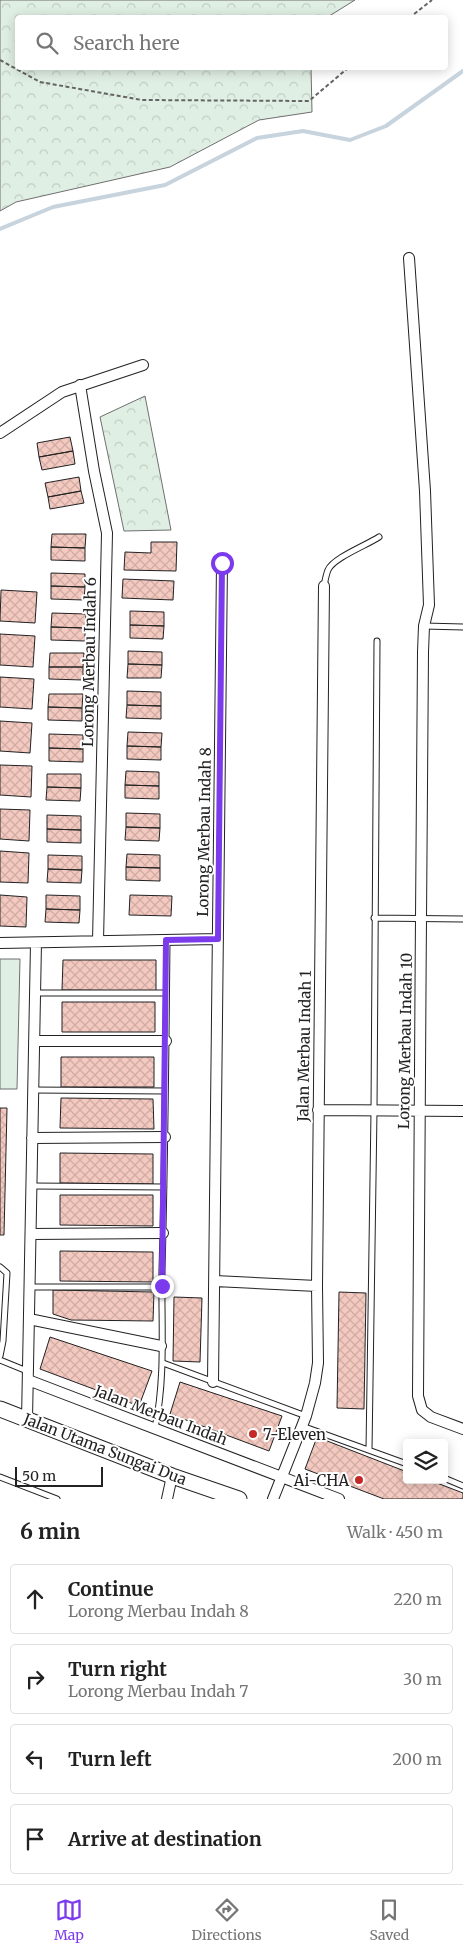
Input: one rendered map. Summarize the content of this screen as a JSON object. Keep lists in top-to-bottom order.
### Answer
{
  "streets": {
    "main road": ["Jalan Utama Sungai Dua"],
    "street": [
      "Lorong Merbau Indah 6",
      "Lorong Merbau Indah 8",
      "Lorong Merbau Indah 10",
      "Jalan Merbau Indah 1",
      "Jalan Merbau Indah"
    ]
  },
  "crossings": [
    ["Jalan Merbau Indah 1", "Jalan Merbau Indah"]
  ],
  "places": ["7-Eleven", "Ai-CHA"],
  "scale_bar": "50 m",
  "page": {
    "search": "Search here",
    "scale": "50 m",
    "heading": ["6 min", "Walk · 450 m"],
    "list": [
      ["Continue", "Lorong Merbau Indah 8", "220 m"],
      ["Turn right", "Lorong Merbau Indah 7", "30 m"],
      ["Turn left", "200 m"],
      "Arrive at destination"
    ],
    "nav": ["Map", "Directions", "Saved"]
  }
}
